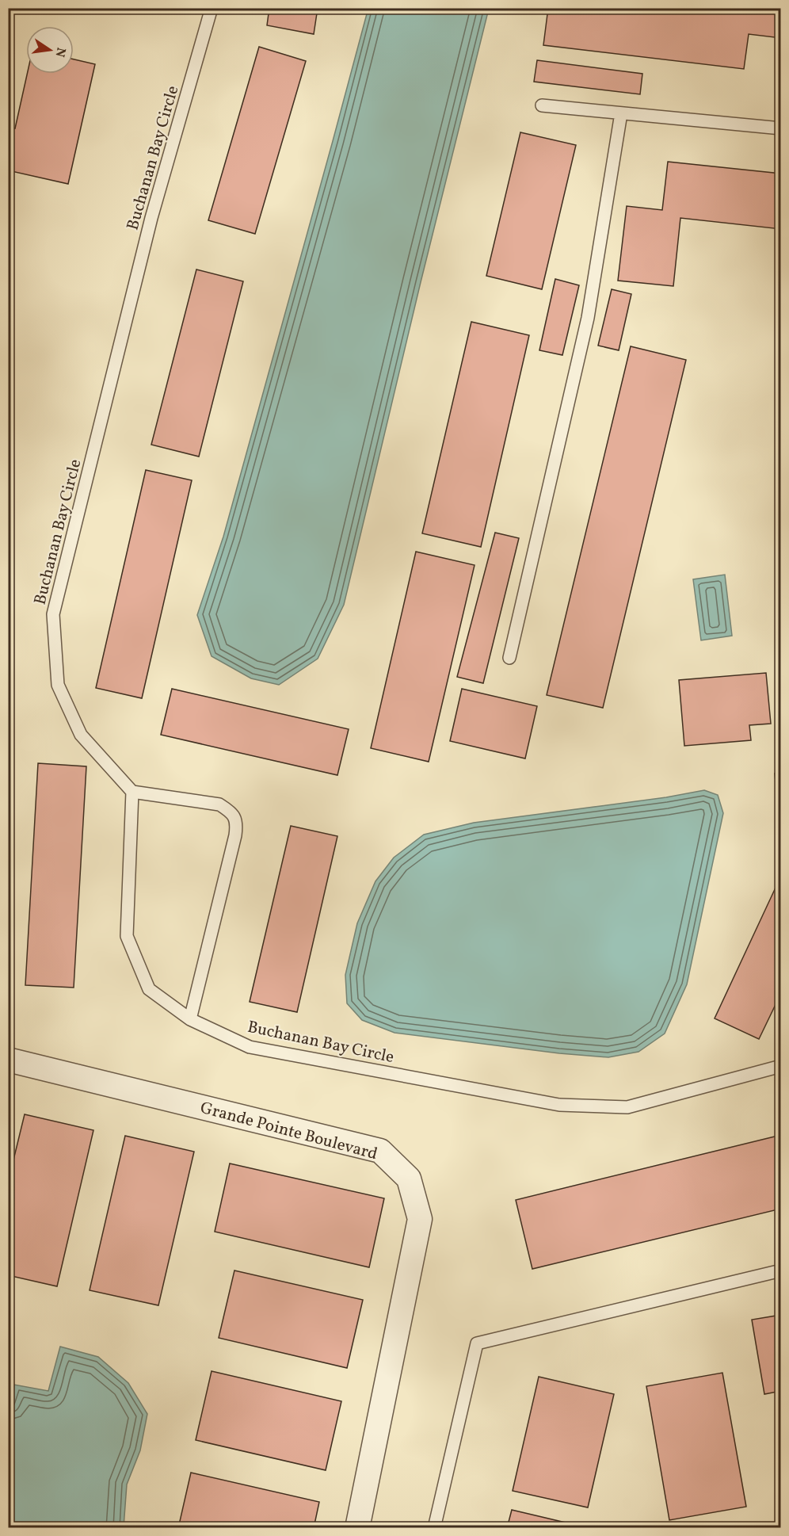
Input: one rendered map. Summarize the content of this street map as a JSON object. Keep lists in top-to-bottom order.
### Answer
{
  "streets": {
    "street": ["Grande Pointe Boulevard"],
    "lane": ["Buchanan Bay Circle"]
  },
  "north": "right"
}
